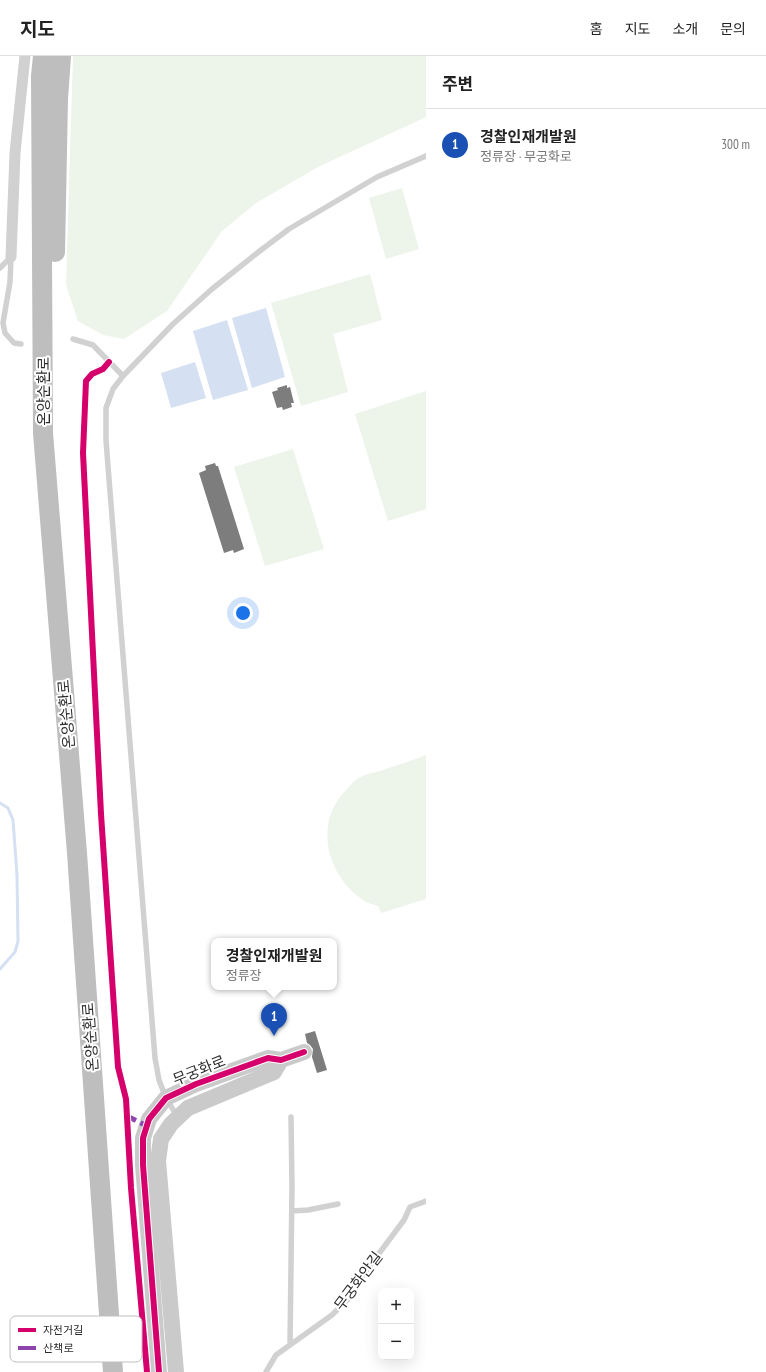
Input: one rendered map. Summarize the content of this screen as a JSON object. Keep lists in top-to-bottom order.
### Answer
{
  "streets": {
    "highway": ["온양순환로"],
    "street": ["무궁화로"],
    "lane": ["무궁화안길"]
  },
  "legend": ["자전거길", "산책로"],
  "page": {
    "header": "지도",
    "nav": [
      "홈",
      "지도",
      "소개",
      "문의"
    ],
    "heading": "주변",
    "list": [
      {
        "mark": "1",
        "name": "경찰인재개발원",
        "note": "정류장 · 무궁화로",
        "value": "300 m"
      }
    ],
    "popup": ["경찰인재개발원", "정류장"],
    "pins": "1",
    "map_buttons": ["+", "−"]
  }
}
